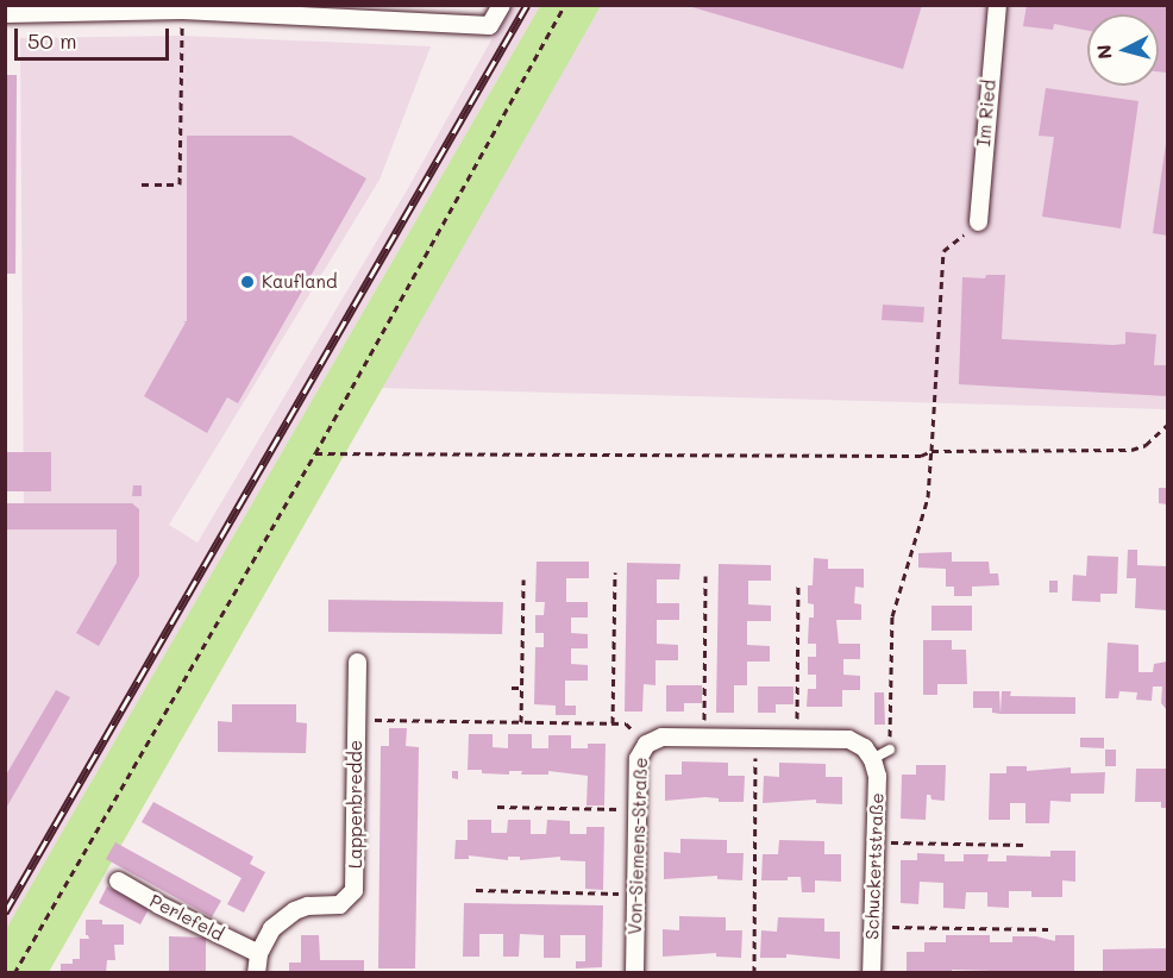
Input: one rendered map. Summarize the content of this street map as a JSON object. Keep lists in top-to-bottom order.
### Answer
{
  "streets": {
    "street": [
      "Im Ried",
      "Lappenbredde",
      "Von-Siemens-Straße",
      "Schuckertstraße",
      "Perlefeld"
    ]
  },
  "crossings": [
    ["Lappenbredde", "Perlefeld"],
    ["Von-Siemens-Straße", "Schuckertstraße"]
  ],
  "places": ["Kaufland"],
  "scale_bar": "50 m",
  "north": "left"
}
